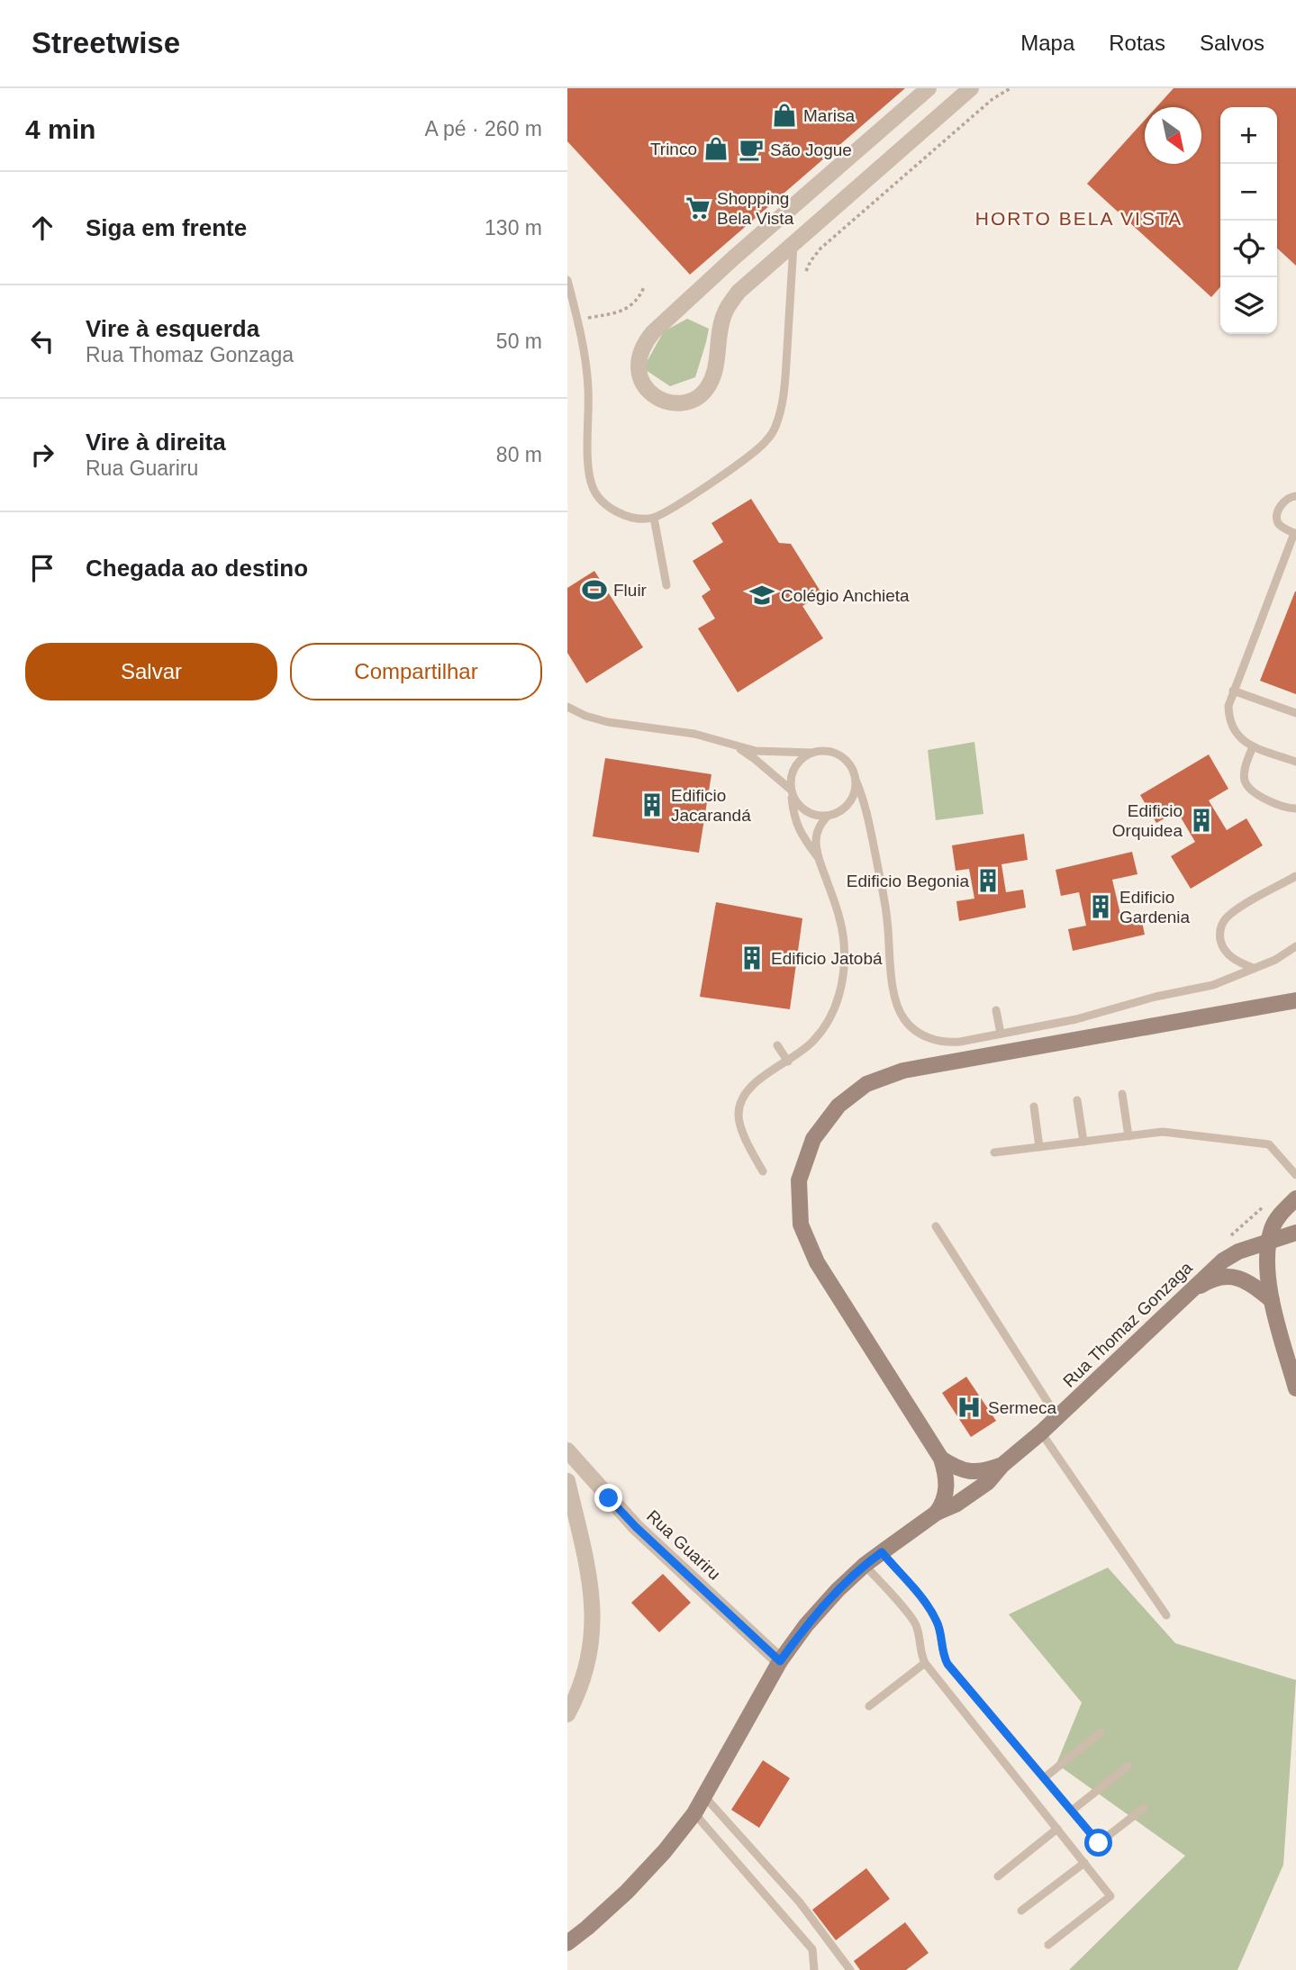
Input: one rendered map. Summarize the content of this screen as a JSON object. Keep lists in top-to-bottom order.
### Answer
{
  "streets": {
    "main road": ["Rua Thomaz Gonzaga"],
    "street": ["Rua Guariru"]
  },
  "crossings": [
    ["Rua Thomaz Gonzaga", "Rua Guariru"]
  ],
  "districts": ["HORTO BELA VISTA"],
  "places": {
    "shop": ["Marisa", "Trinco"],
    "cafe": ["São Jogue"],
    "supermarket": ["Shopping Bela Vista"],
    "sports": ["Fluir"],
    "school or university": ["Colégio Anchieta"],
    "building": [
      "Edificio Jacarandá",
      "Edificio Orquidea",
      "Edificio Begonia",
      "Edificio Gardenia",
      "Edificio Jatobá"
    ],
    "hospital": ["Sermeca"]
  },
  "north": "bottom right",
  "page": {
    "header": "Streetwise",
    "nav": ["Mapa", "Rotas", "Salvos"],
    "heading": ["4 min", "A pé · 260 m"],
    "map_buttons": ["+", "−"],
    "list": [
      ["Siga em frente", "130 m"],
      ["Vire à esquerda", "Rua Thomaz Gonzaga", "50 m"],
      ["Vire à direita", "Rua Guariru", "80 m"],
      "Chegada ao destino"
    ],
    "buttons": ["Salvar", "Compartilhar"]
  }
}
